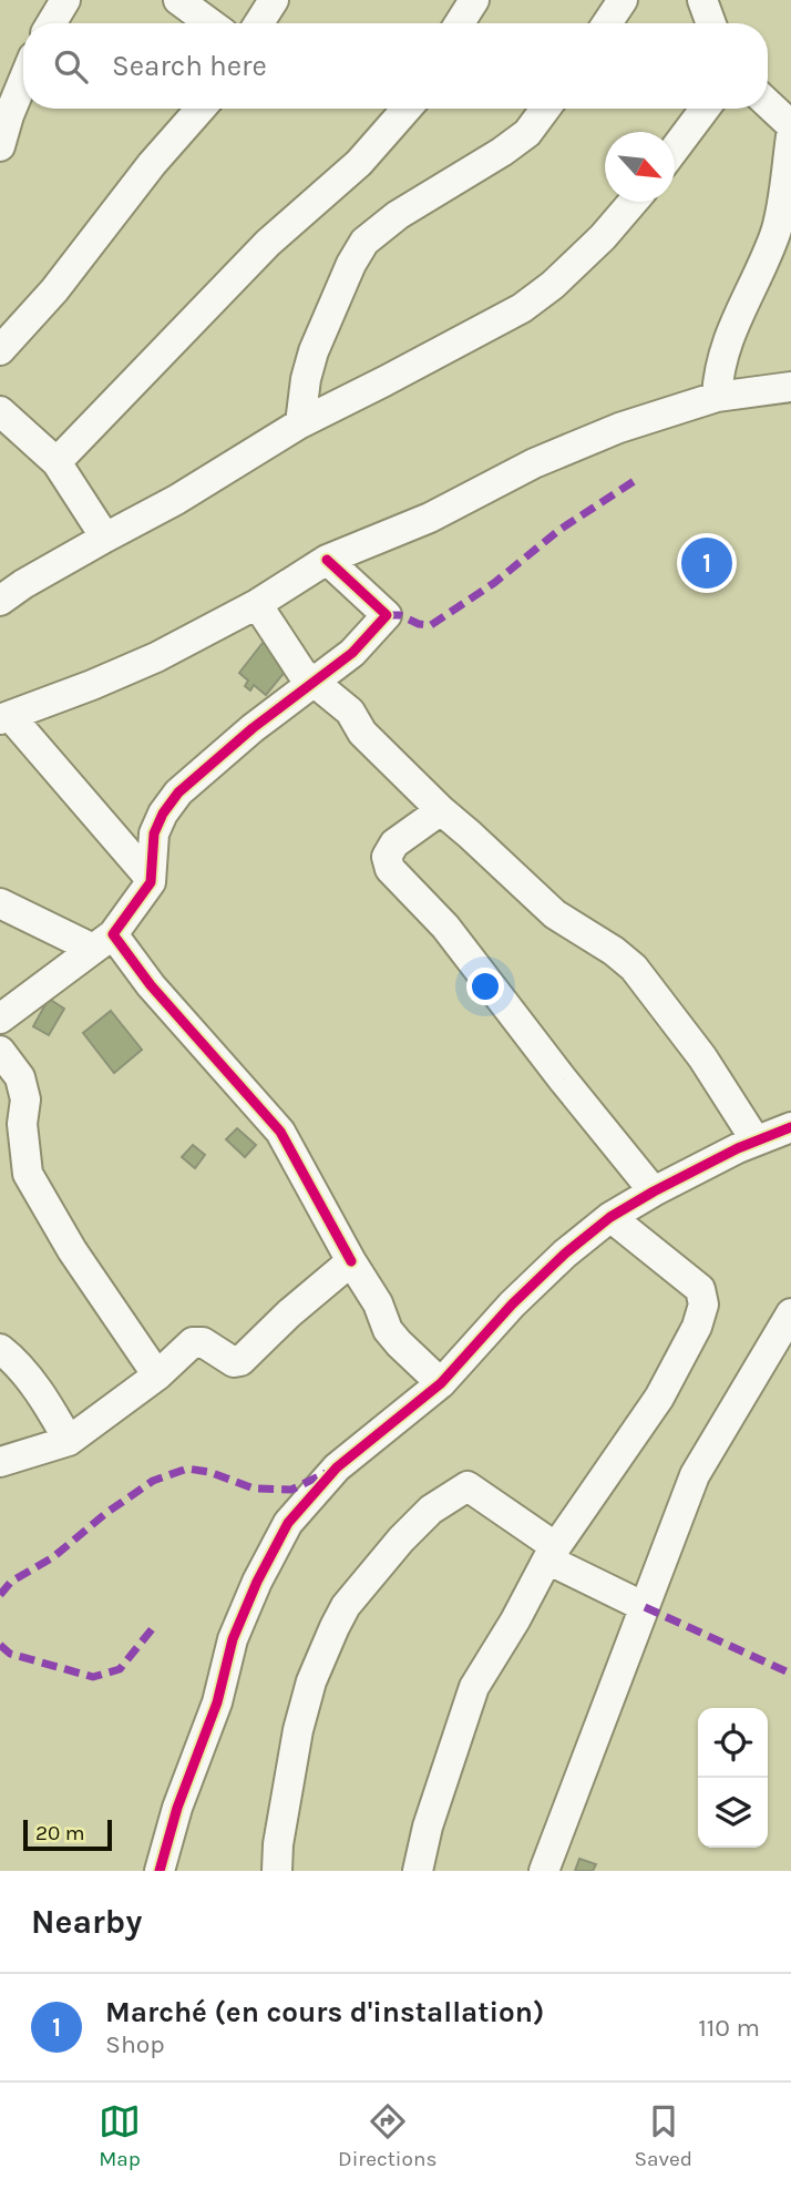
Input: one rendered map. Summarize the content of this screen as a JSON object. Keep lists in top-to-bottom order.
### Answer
{
  "scale_bar": "20 m",
  "north": "bottom right",
  "page": {
    "search": "Search here",
    "pins": "1",
    "scale": "20 m",
    "heading": "Nearby",
    "list": [
      {
        "mark": "1",
        "name": "Marché (en cours d'installation)",
        "note": "Shop",
        "value": "110 m"
      }
    ],
    "nav": ["Map", "Directions", "Saved"]
  }
}
